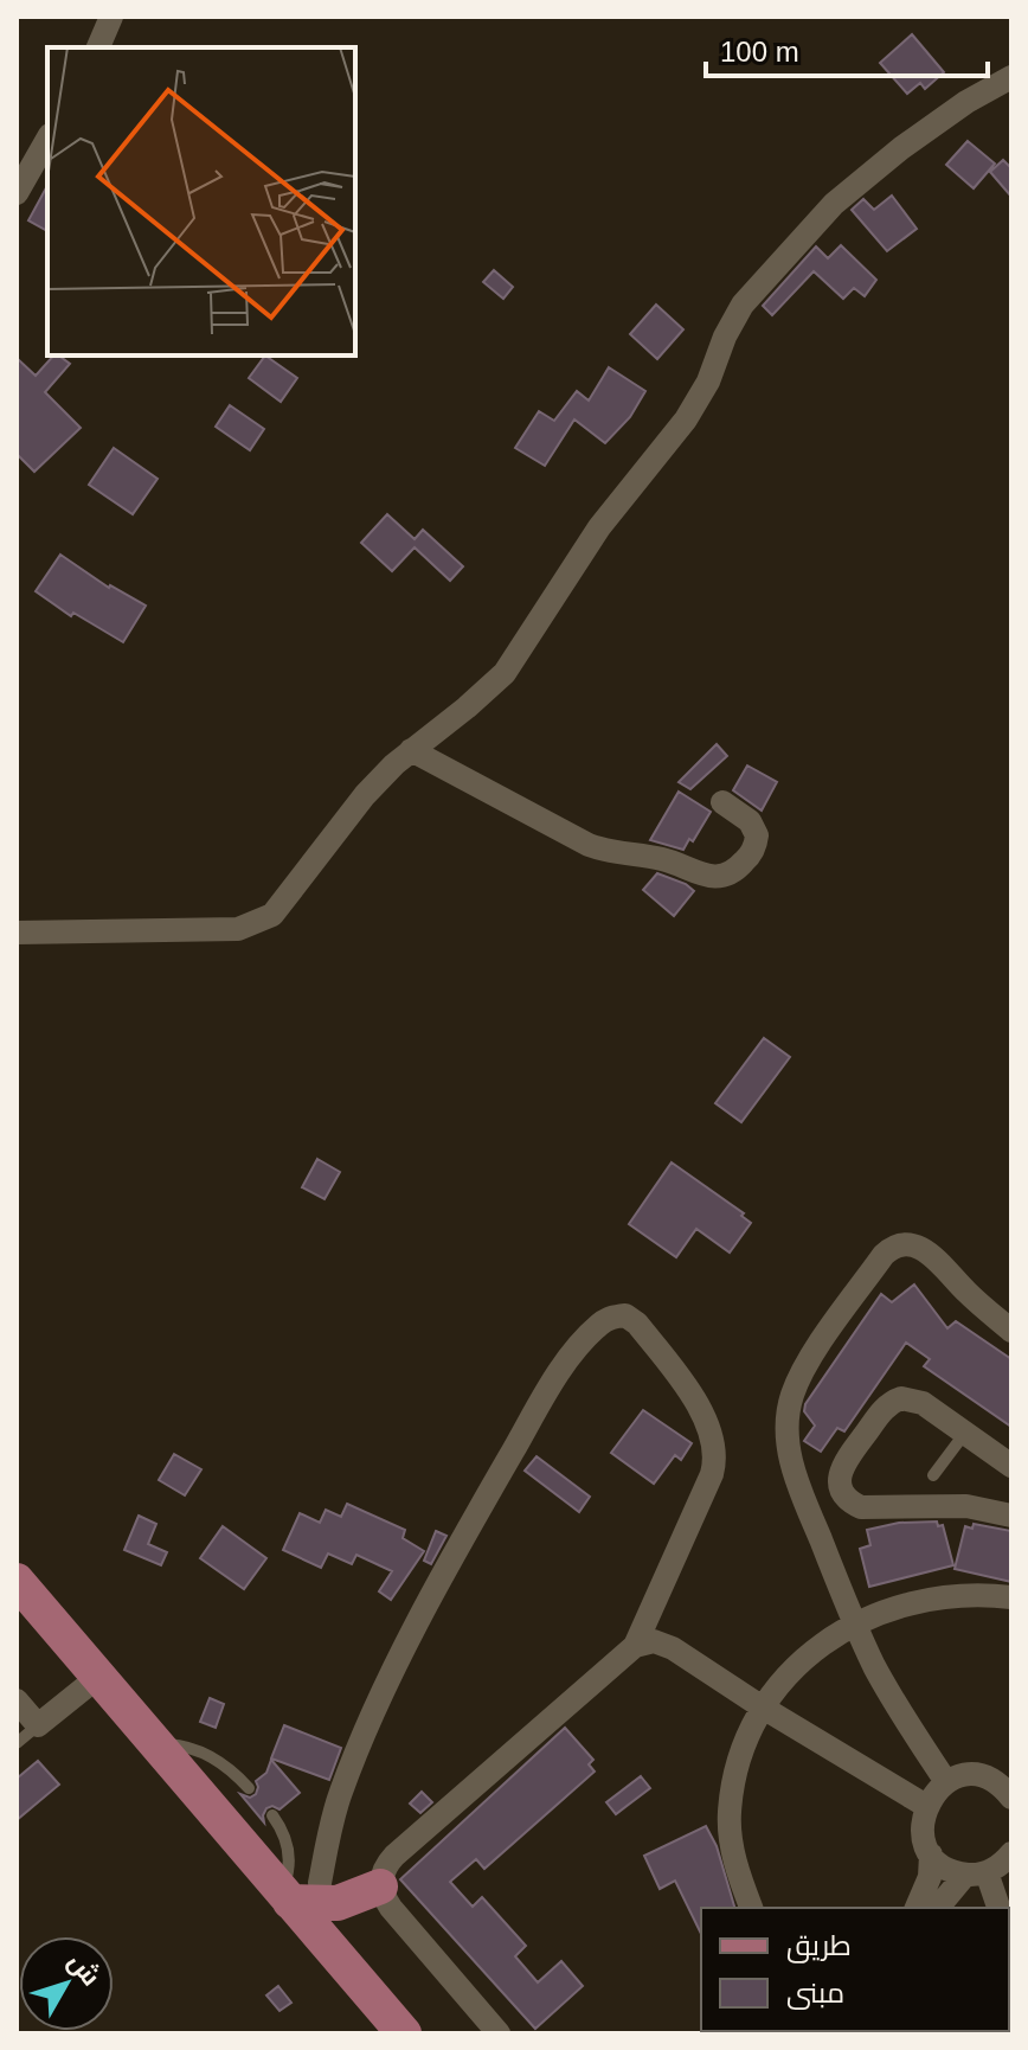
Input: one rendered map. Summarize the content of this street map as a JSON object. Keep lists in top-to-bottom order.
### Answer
{
  "legend": ["طريق", "مبنى"],
  "scale_bar": "100 m",
  "north": "top right"
}
